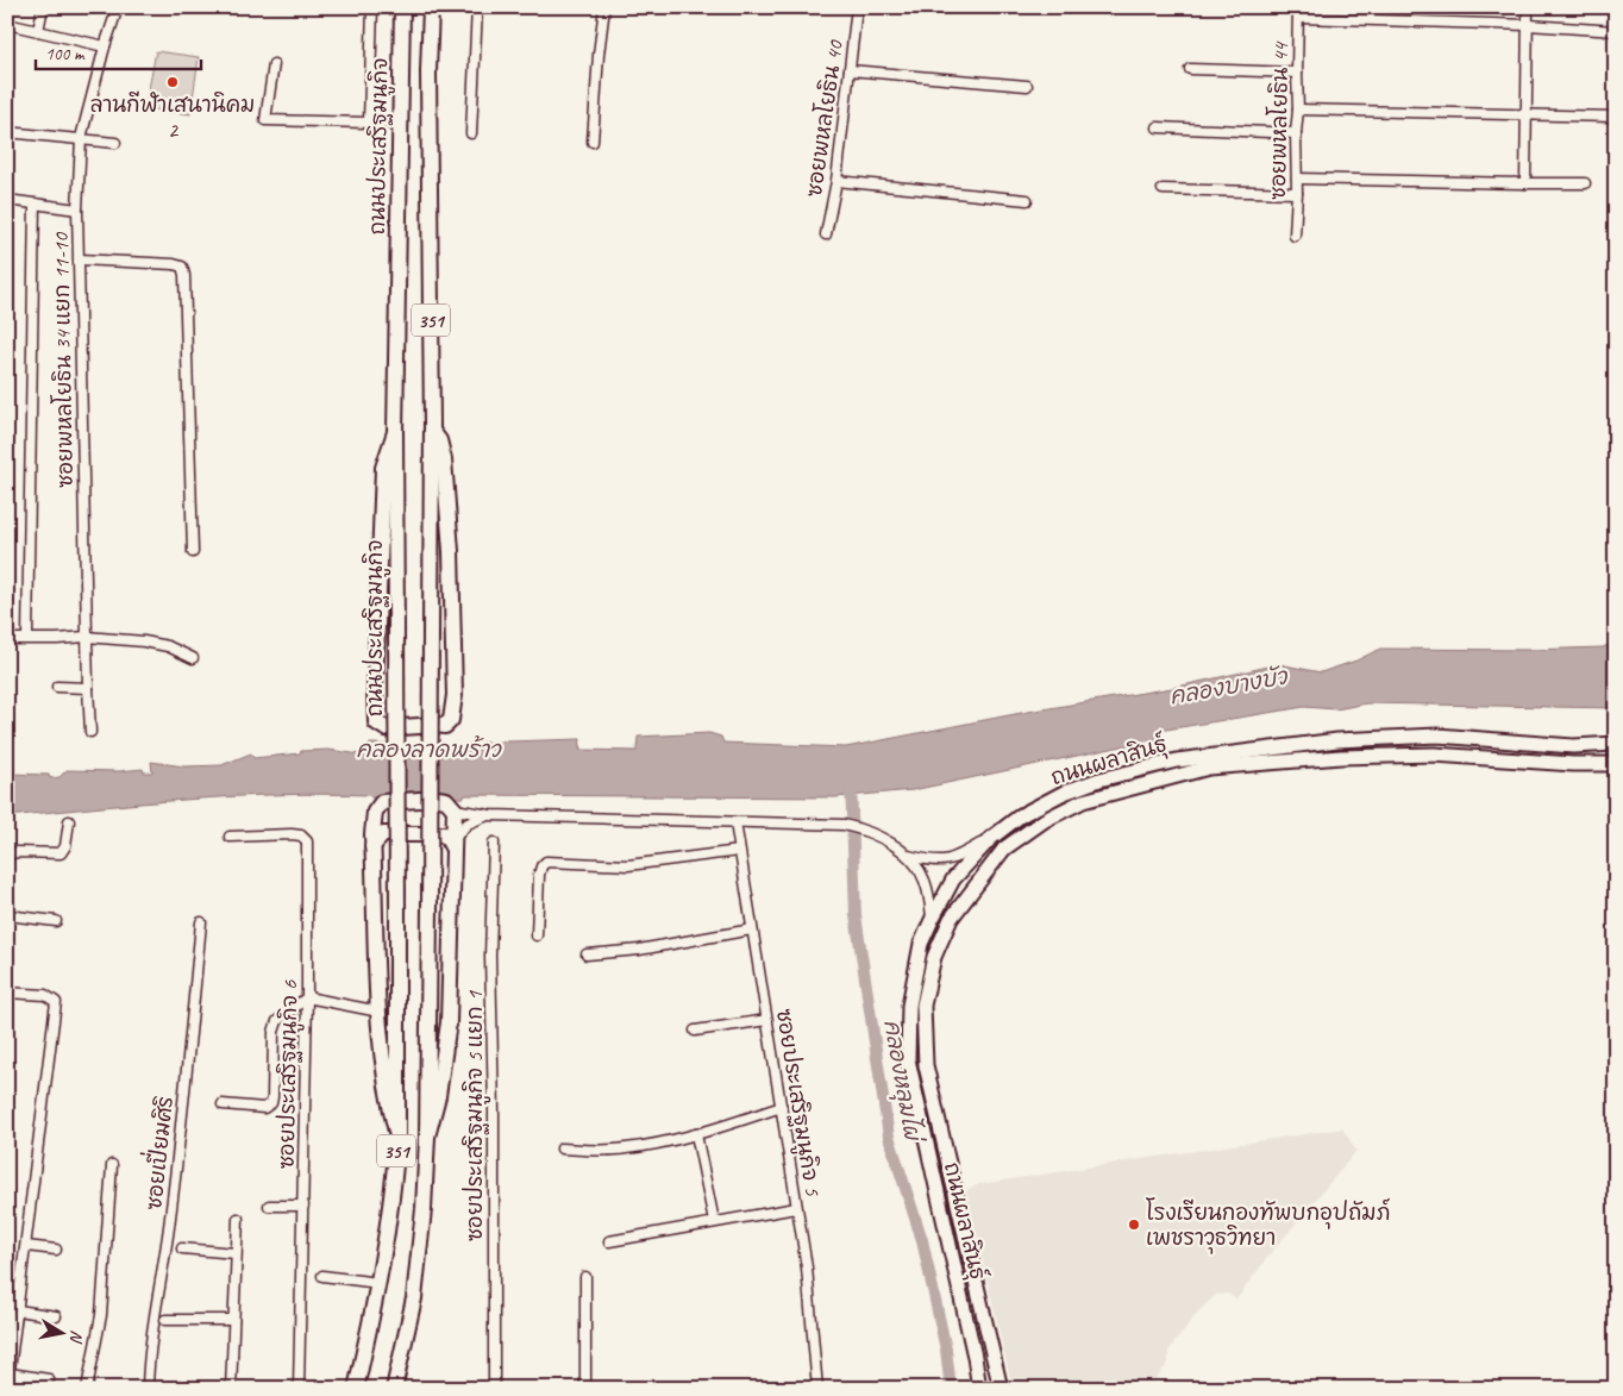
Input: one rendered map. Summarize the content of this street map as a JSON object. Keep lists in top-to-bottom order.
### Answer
{
  "streets": {
    "main road": ["ถนนประเสริฐมนูกิจ", "351", "ถนนผลาสินธุ์"],
    "street": [
      "ซอยพหลโยธิน 40",
      "ซอยพหลโยธิน 44",
      "ซอยพหลโยธิน 34 แยก 11-10",
      "ซอยประเสริฐมนูกิจ 6",
      "ซอยประเสริฐมนูกิจ 5",
      "ซอยประเสริฐมนูกิจ 5 แยก 1",
      "ซอยเปี่ยมศิริ"
    ]
  },
  "water": ["คลองบางบัว", "คลองลาดพร้าว", "คลองหลุมไผ่"],
  "places": ["ลานกีฬาเสนานิคม 2", "โรงเรียนกองทัพบกอุปถัมภ์ เพชราวุธวิทยา"],
  "scale_bar": "100 m",
  "north": "right"
}
